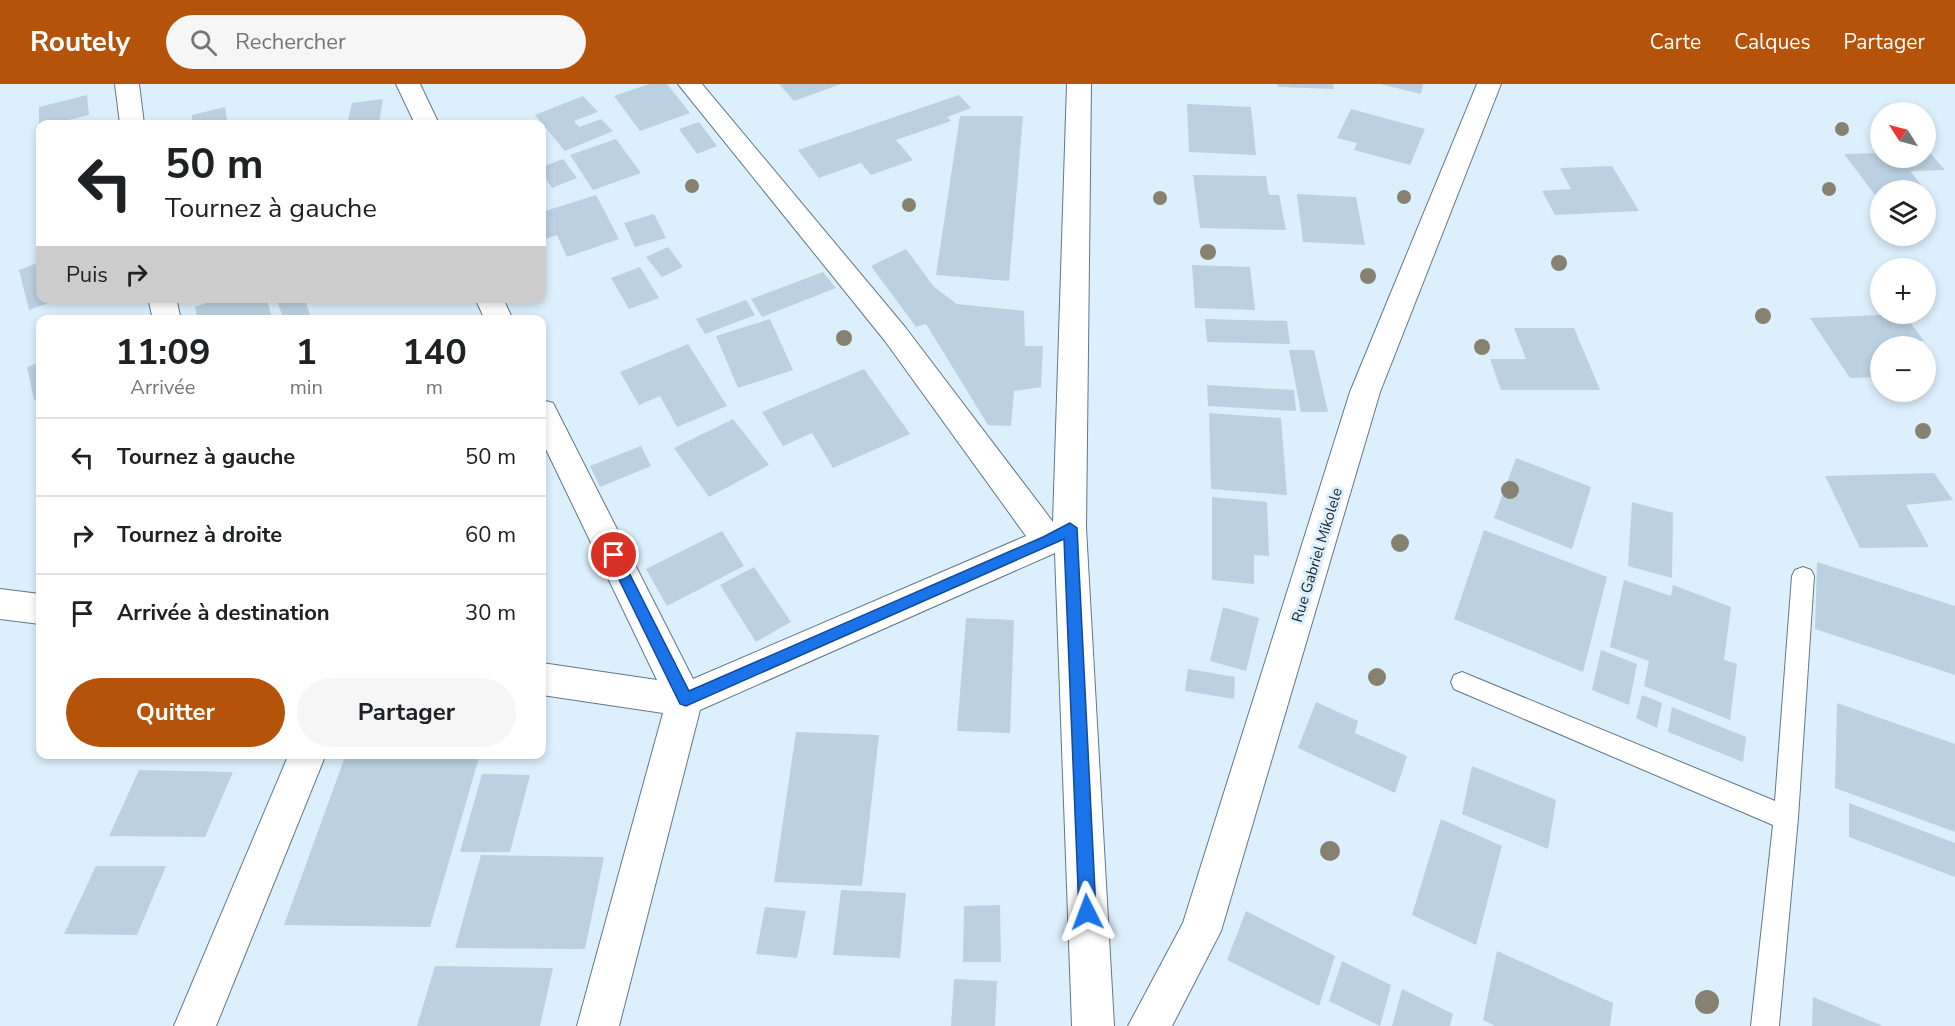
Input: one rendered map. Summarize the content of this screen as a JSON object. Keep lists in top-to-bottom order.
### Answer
{
  "streets": {
    "street": ["Rue Gabriel Mikolele"]
  },
  "north": "top left",
  "page": {
    "header": "Routely",
    "search": "Rechercher",
    "nav": ["Carte", "Calques", "Partager"],
    "map_buttons": ["+", "−"],
    "turn": ["50 m", "Tournez à gauche"],
    "then": "Puis",
    "eta": [
      "11:09",
      "Arrivée",
      "1",
      "min",
      "140",
      "m"
    ],
    "list": [
      {
        "name": "Tournez à gauche",
        "value": "50 m"
      },
      {
        "name": "Tournez à droite",
        "value": "60 m"
      },
      {
        "name": "Arrivée à destination",
        "value": "30 m"
      }
    ],
    "buttons": ["Quitter", "Partager"]
  }
}
